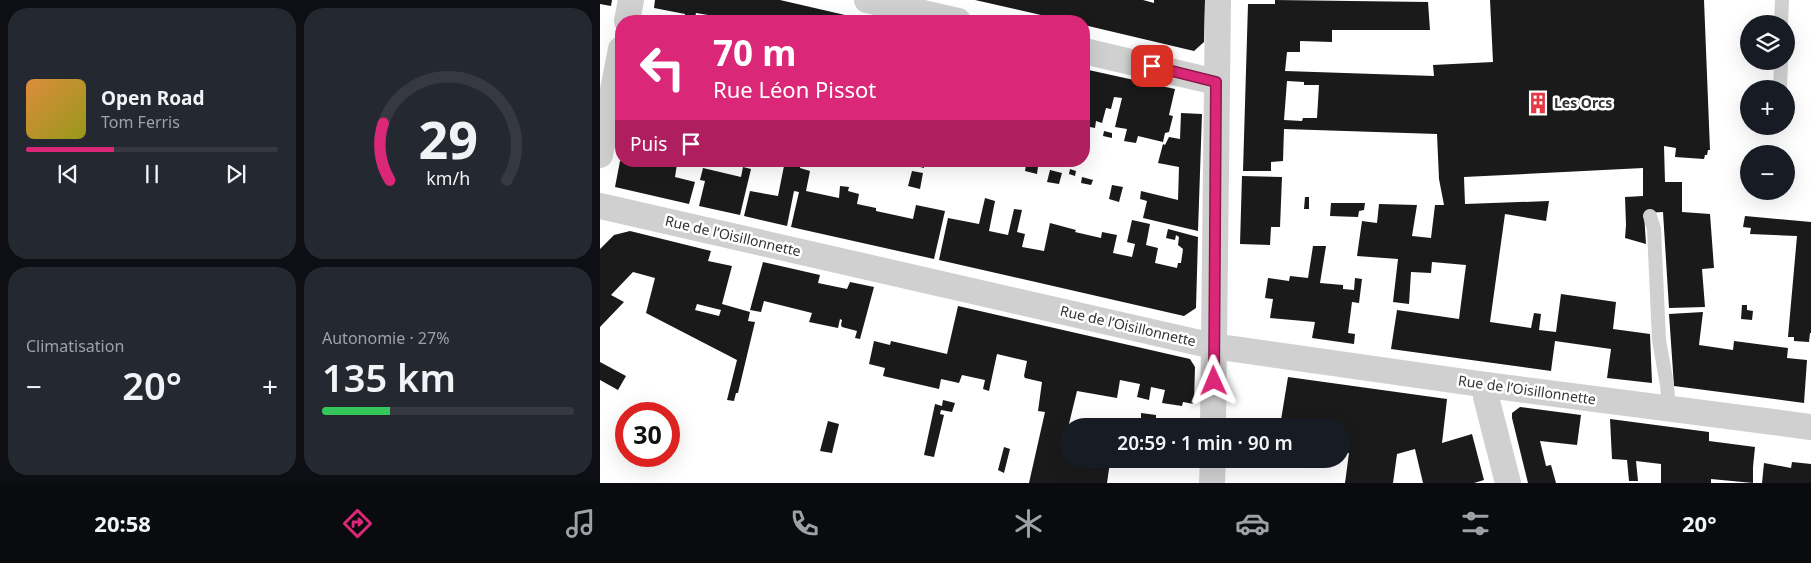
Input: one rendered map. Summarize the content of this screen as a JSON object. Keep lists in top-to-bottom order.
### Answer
{
  "streets": {
    "street": ["Rue de l’Oisillonnette"]
  },
  "places": {
    "building": ["Les Orcs"]
  },
  "page": {
    "map_buttons": ["+", "−"],
    "turn": ["70 m", "Rue Léon Pissot"],
    "song": ["Open Road", "Tom Ferris"],
    "then": "Puis",
    "tile": [
      "Climatisation",
      ["Autonomie · 27%", "135 km"]
    ],
    "heat": ["−", "20°", "+"],
    "limit": "30",
    "trip": "20:59 · 1 min · 90 m",
    "tabs": ["20:58", "20°"],
    "gauge": ["29", "km/h"]
  }
}
